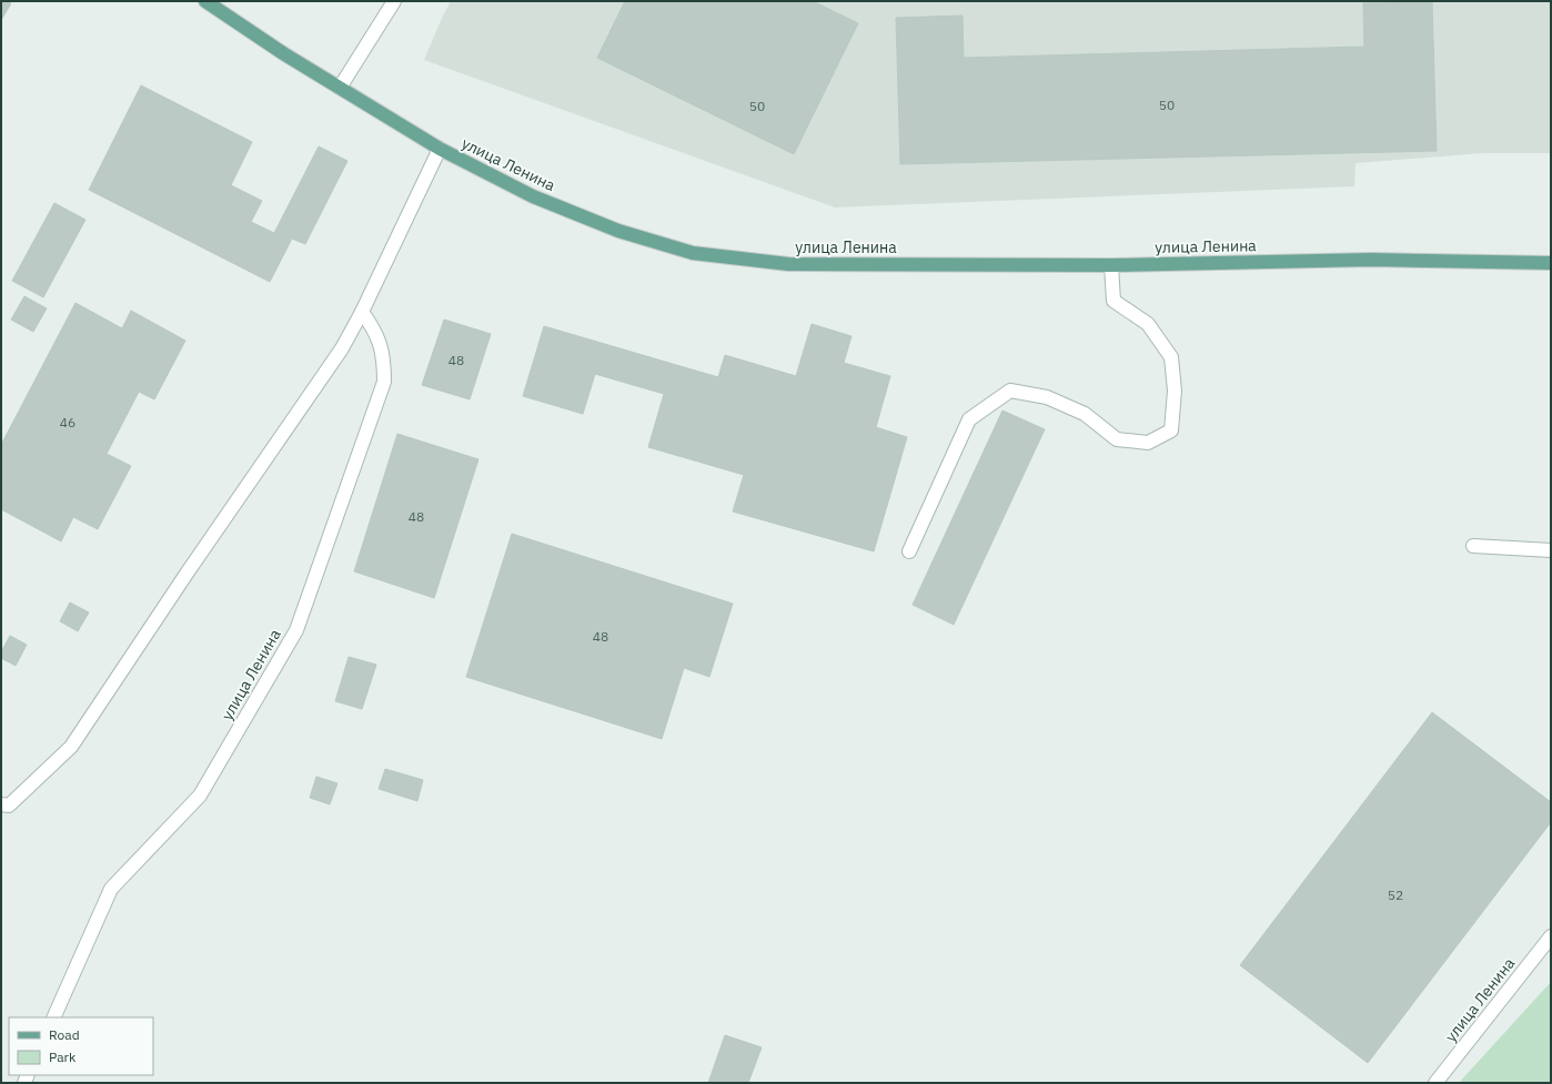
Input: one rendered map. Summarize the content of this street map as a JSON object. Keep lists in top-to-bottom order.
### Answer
{
  "streets": {
    "main road": ["улица Ленина"]
  },
  "house_numbers": [
    "50",
    "50",
    "48",
    "46",
    "48",
    "48",
    "52"
  ],
  "legend": ["Road", "Park"]
}
